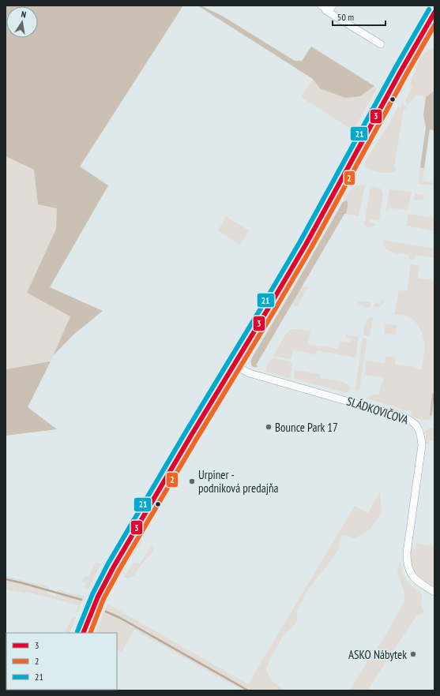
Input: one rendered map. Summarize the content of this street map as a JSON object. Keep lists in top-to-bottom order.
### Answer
{
  "streets": {
    "street": ["SLÁDKOVIČOVA"]
  },
  "places": ["Bounce Park 17", "Urpiner - podniková predajňa", "ASKO Nábytek"],
  "lines": ["transit line 21", "transit line 3", "transit line 2"],
  "legend": ["3", "2", "21"],
  "scale_bar": "50 m",
  "north": "top"
}
